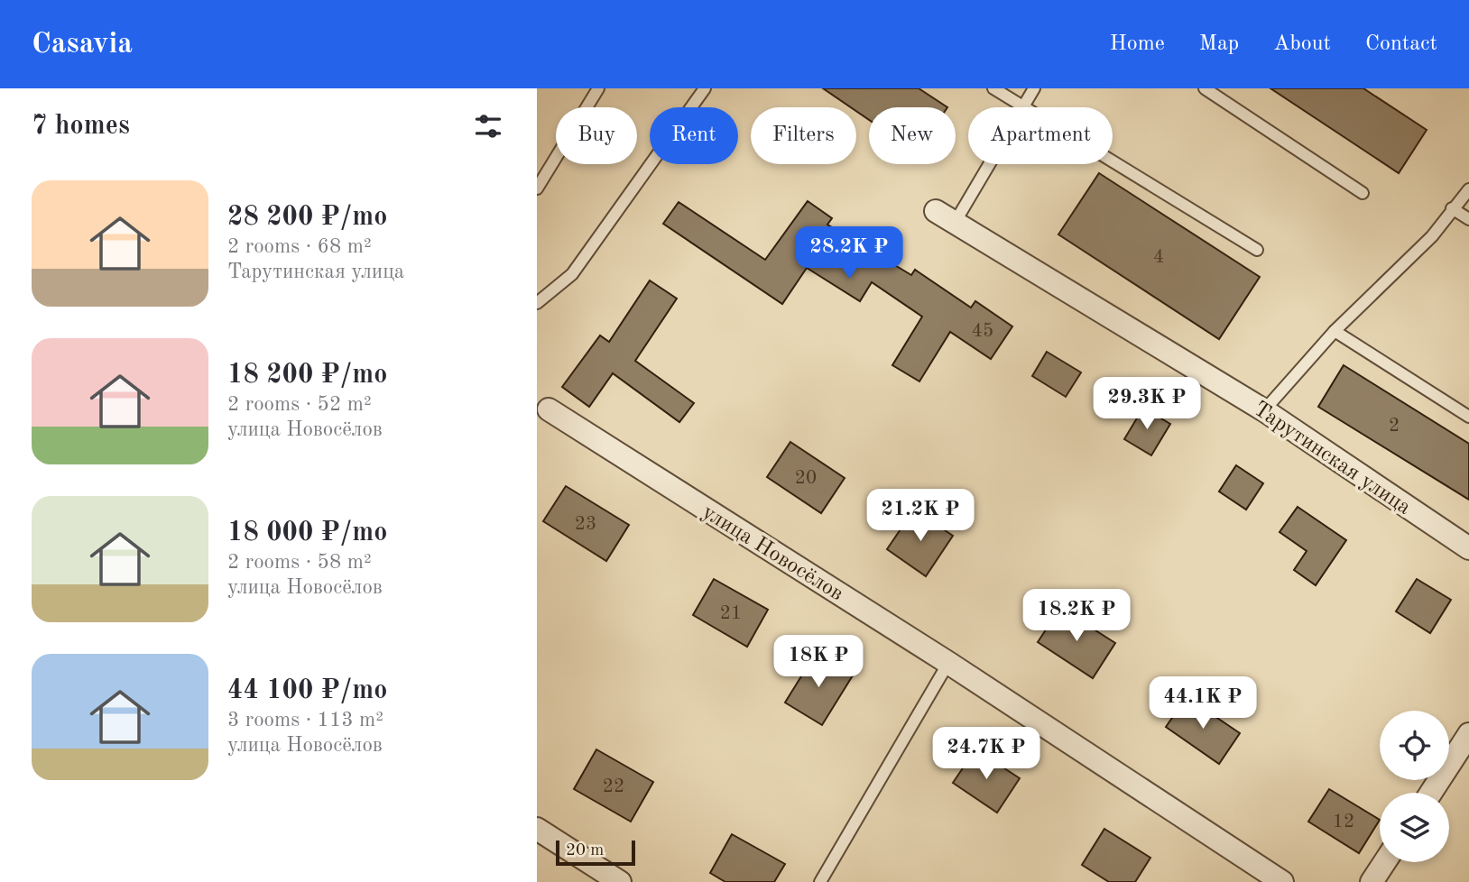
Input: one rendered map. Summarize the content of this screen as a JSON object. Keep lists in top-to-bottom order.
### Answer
{
  "streets": {
    "street": ["Тарутинская улица", "улица Новосёлов"]
  },
  "house_numbers": [
    "4",
    "45",
    "2",
    "20",
    "23",
    "21",
    "22",
    "12"
  ],
  "scale_bar": "20 m",
  "page": {
    "header": "Casavia",
    "nav": [
      "Home",
      "Map",
      "About",
      "Contact"
    ],
    "heading": "7 homes",
    "chip": [
      "Buy",
      "Rent",
      "Filters",
      "New",
      "Apartment"
    ],
    "list": [
      {
        "name": "28 200 ₽/mo",
        "note": "2 rooms · 68 m² · Тарутинская улица"
      },
      {
        "name": "18 200 ₽/mo",
        "note": "2 rooms · 52 m² · улица Новосёлов"
      },
      {
        "name": "18 000 ₽/mo",
        "note": "2 rooms · 58 m² · улица Новосёлов"
      },
      {
        "name": "44 100 ₽/mo",
        "note": "3 rooms · 113 m² · улица Новосёлов"
      }
    ],
    "price": [
      "28.2K ₽",
      "29.3K ₽",
      "21.2K ₽",
      "18.2K ₽",
      "18K ₽",
      "44.1K ₽",
      "24.7K ₽"
    ],
    "scale": "20 m"
  }
}
